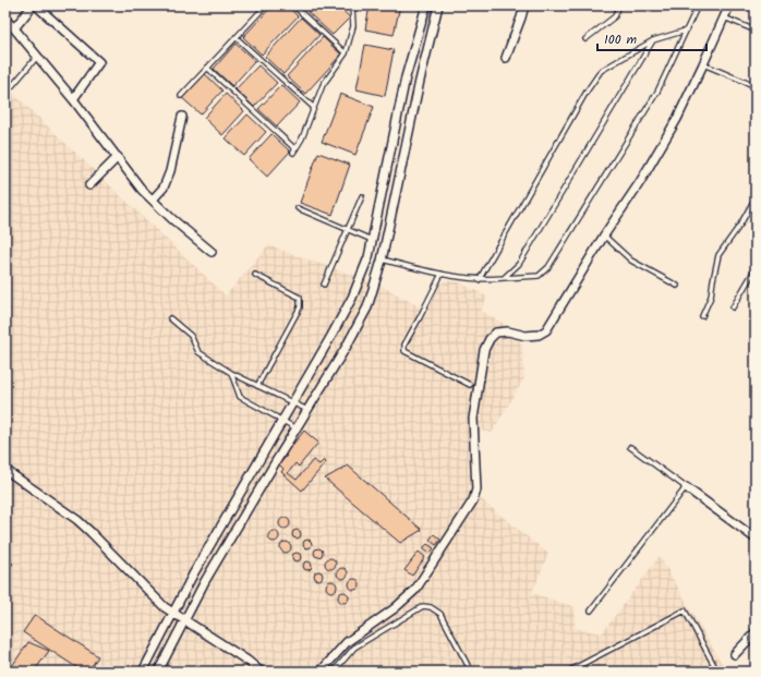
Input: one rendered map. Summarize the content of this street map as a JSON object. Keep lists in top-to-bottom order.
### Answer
{
  "scale_bar": "100 m"
}
